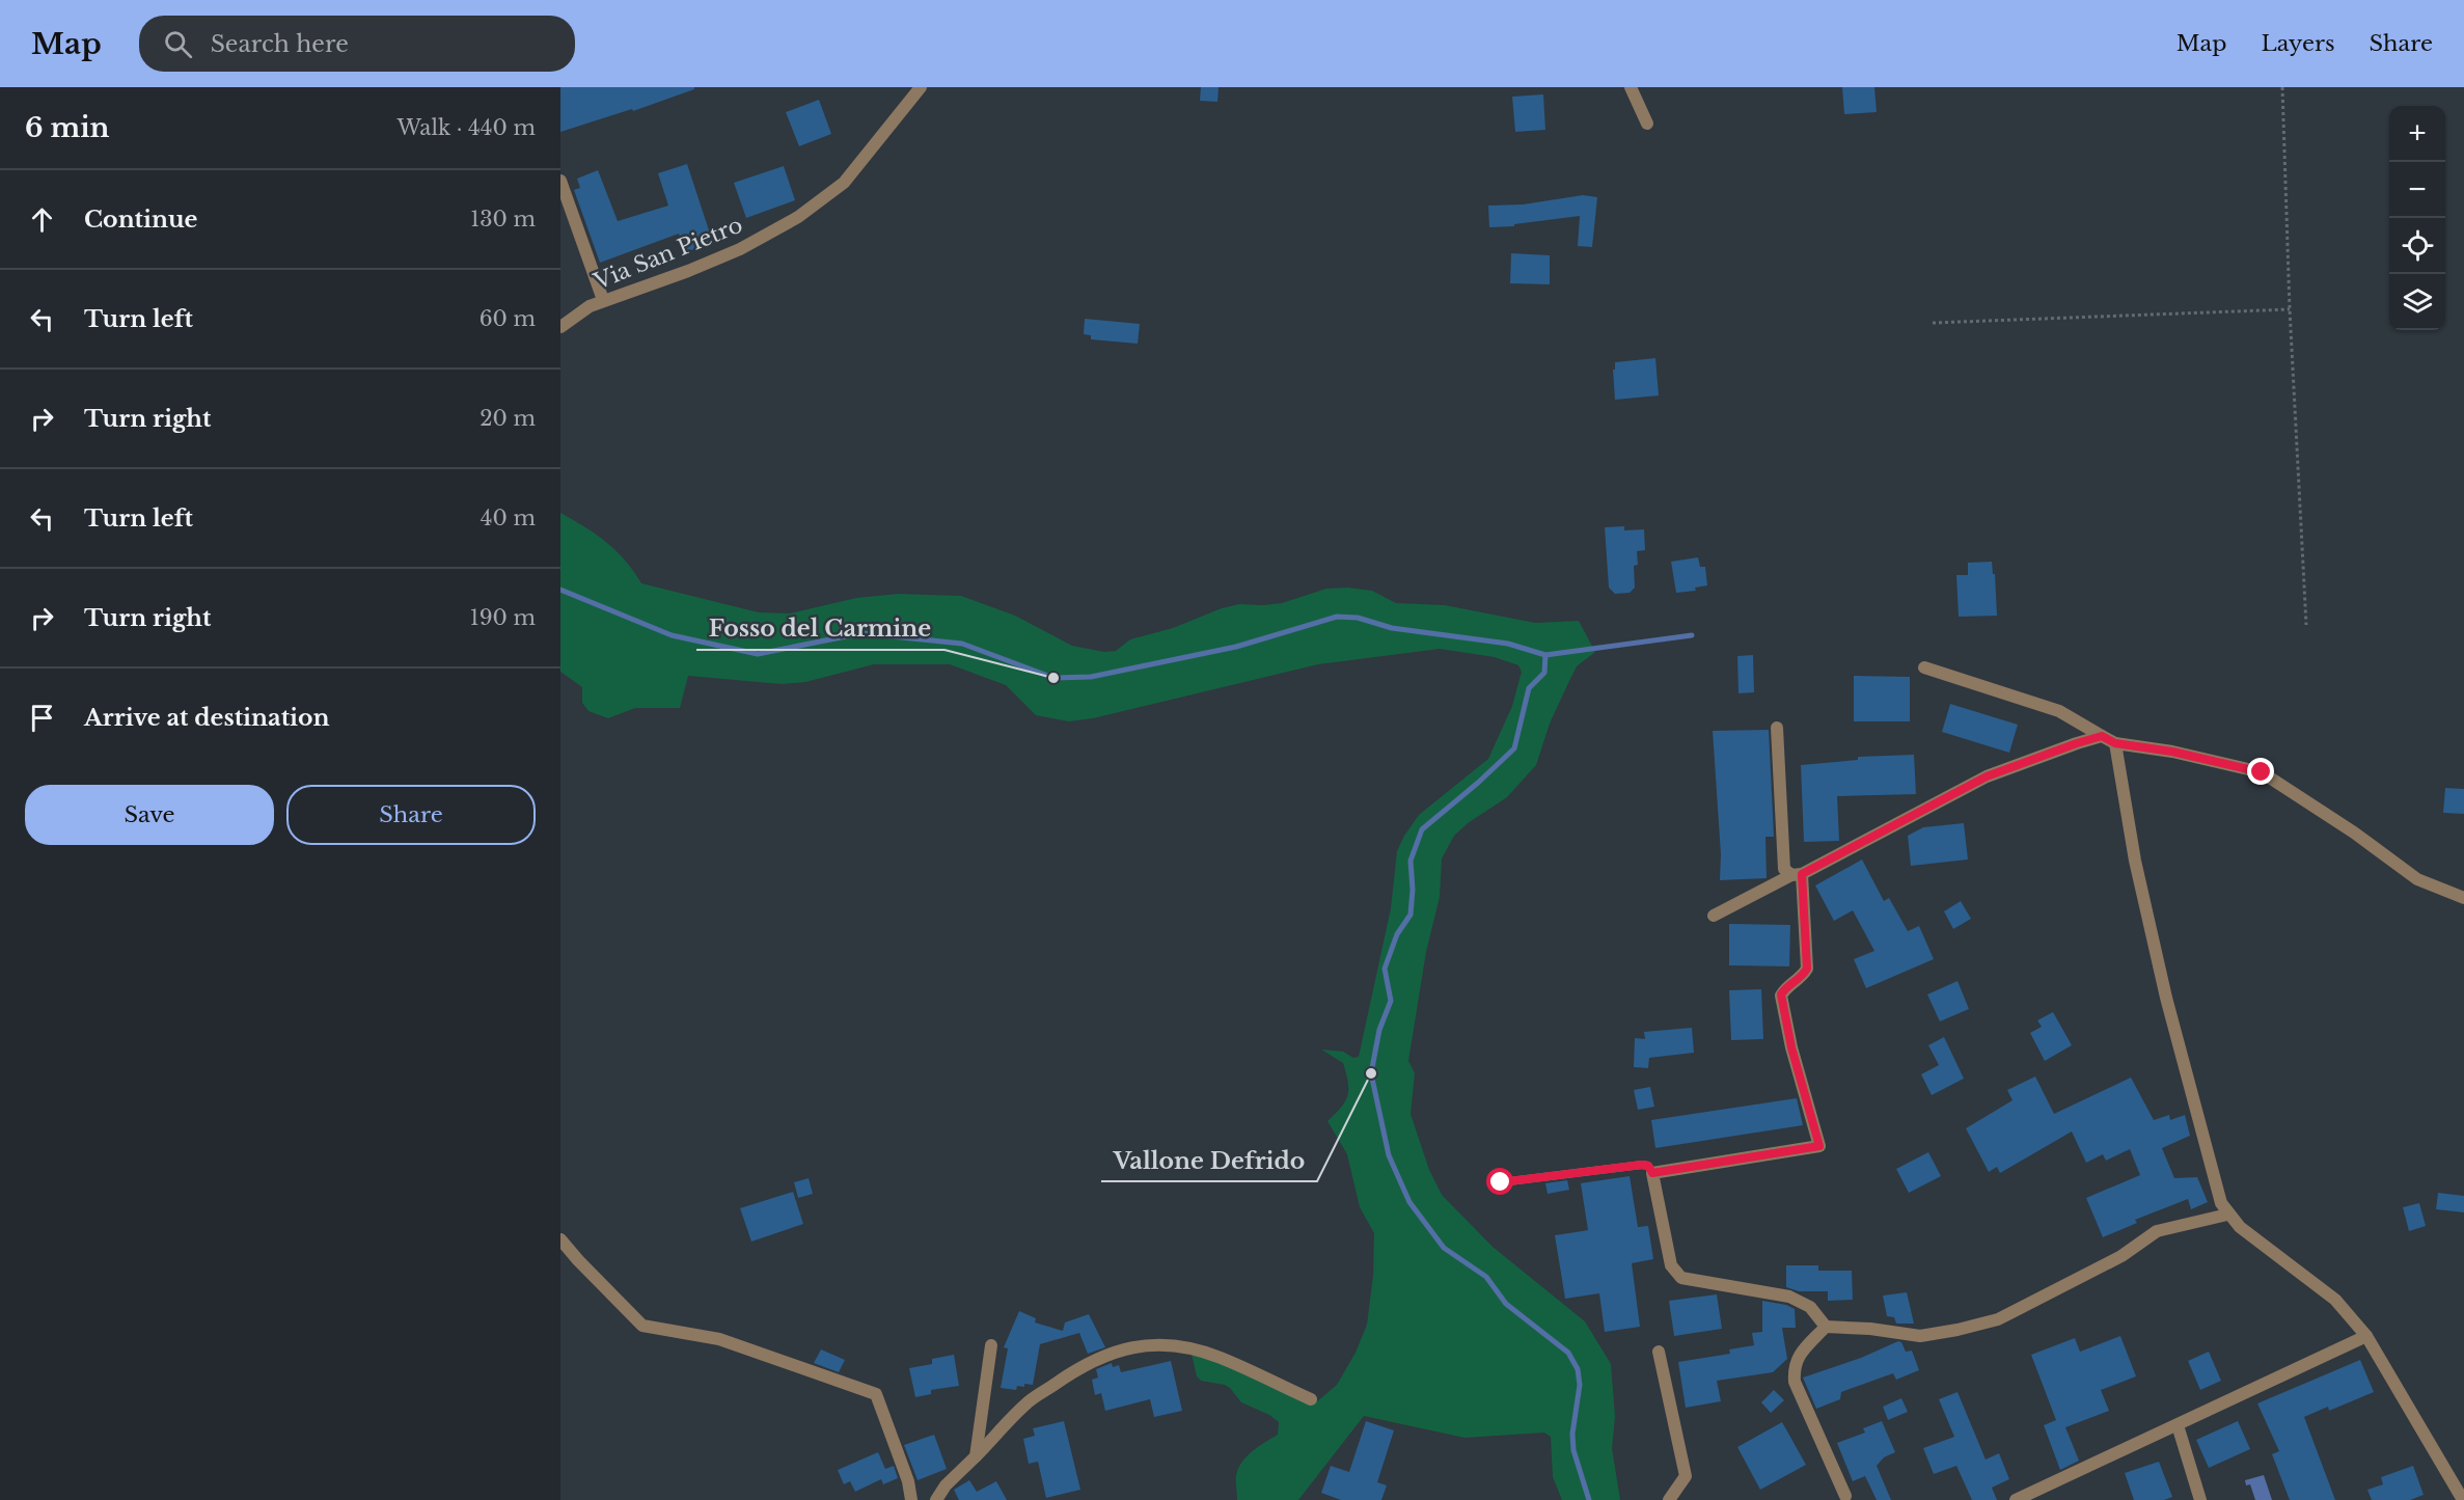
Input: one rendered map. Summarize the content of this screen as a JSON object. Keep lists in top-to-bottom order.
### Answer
{
  "streets": {
    "street": ["Via San Pietro"]
  },
  "places": ["Fosso del Carmine", "Vallone Defrido"],
  "page": {
    "header": "Map",
    "search": "Search here",
    "nav": ["Map", "Layers", "Share"],
    "heading": ["6 min", "Walk · 440 m"],
    "map_buttons": ["+", "−"],
    "list": [
      ["Continue", "130 m"],
      ["Turn left", "60 m"],
      ["Turn right", "20 m"],
      ["Turn left", "40 m"],
      ["Turn right", "190 m"],
      "Arrive at destination"
    ],
    "buttons": ["Save", "Share"]
  }
}
